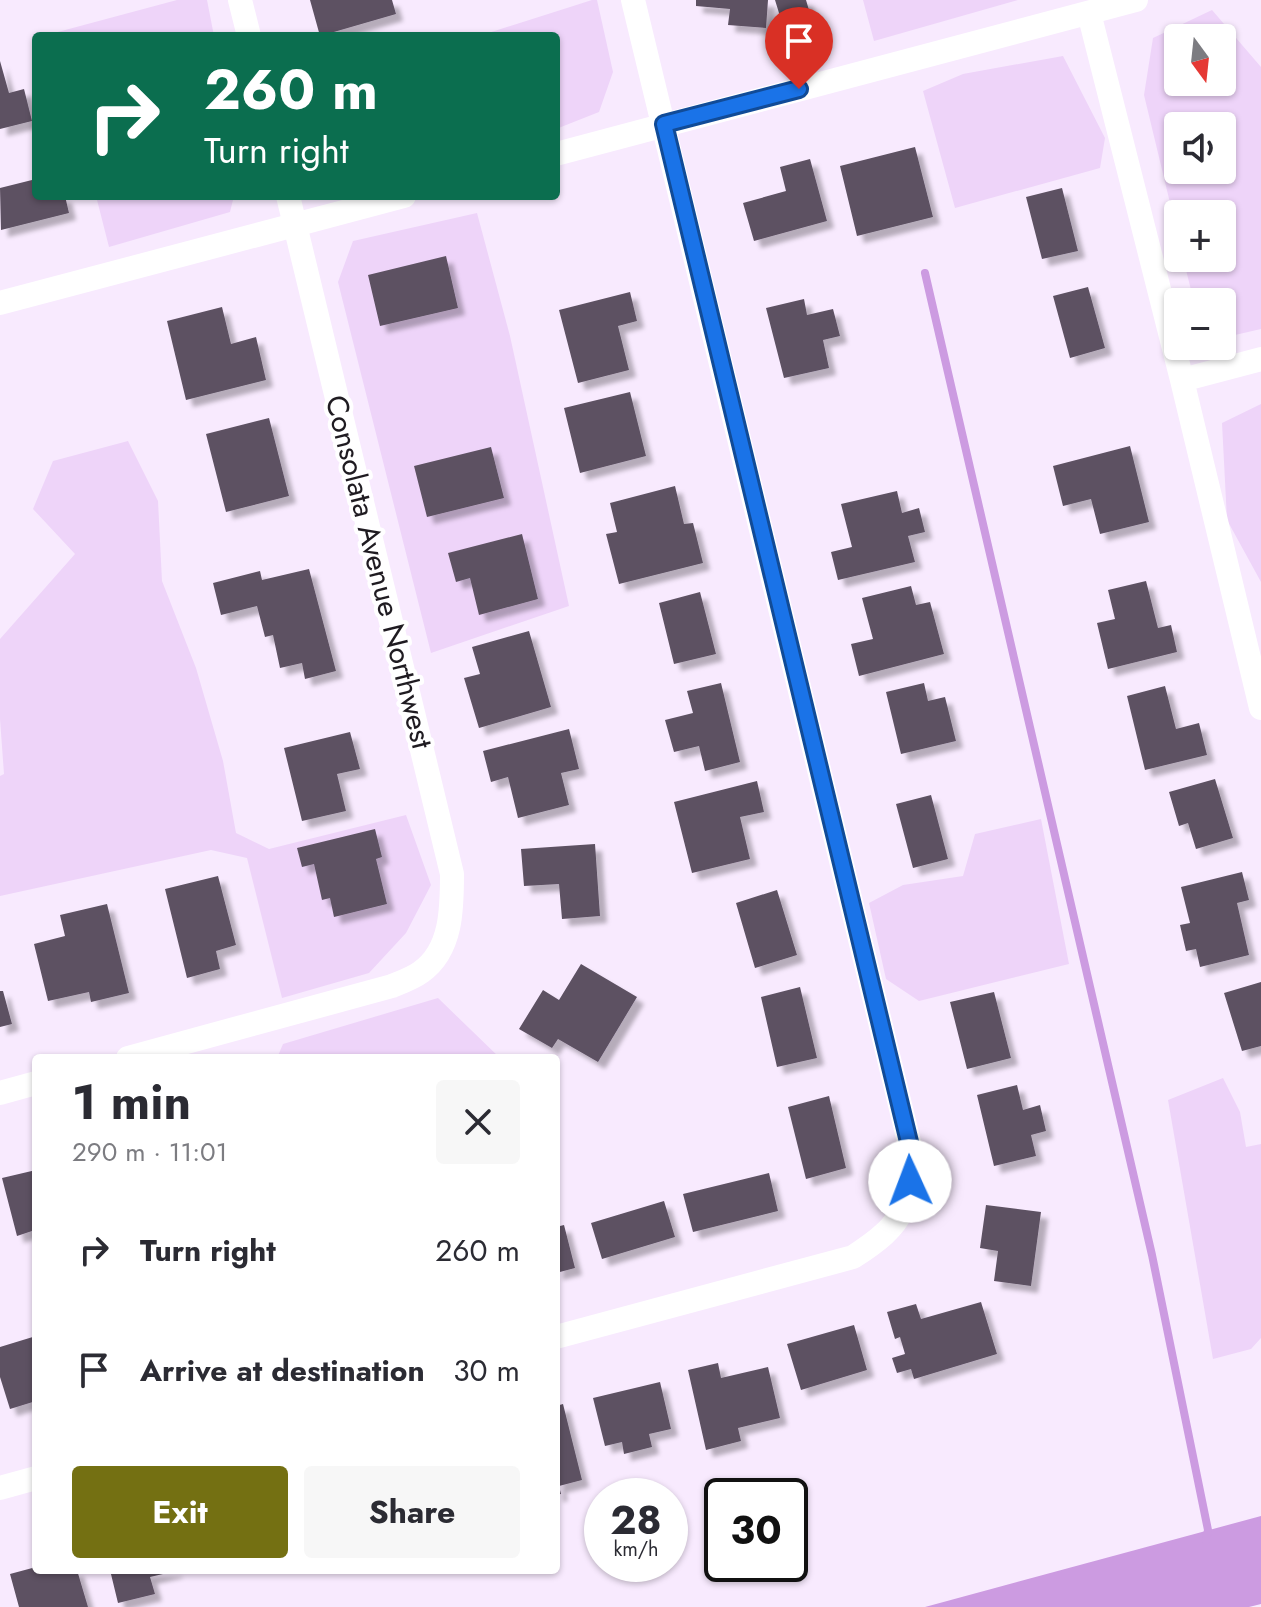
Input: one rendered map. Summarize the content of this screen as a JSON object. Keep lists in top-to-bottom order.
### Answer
{
  "streets": {
    "street": ["Consolata Avenue Northwest"]
  },
  "north": "bottom",
  "page": {
    "map_buttons": ["+", "−"],
    "turn": ["260 m", "Turn right"],
    "heading": ["1 min", "290 m · 11:01"],
    "list": [
      {
        "name": "Turn right",
        "value": "260 m"
      },
      {
        "name": "Arrive at destination",
        "value": "30 m"
      }
    ],
    "buttons": ["Exit", "Share"],
    "speed": "28 km/h",
    "limit": "30"
  }
}
